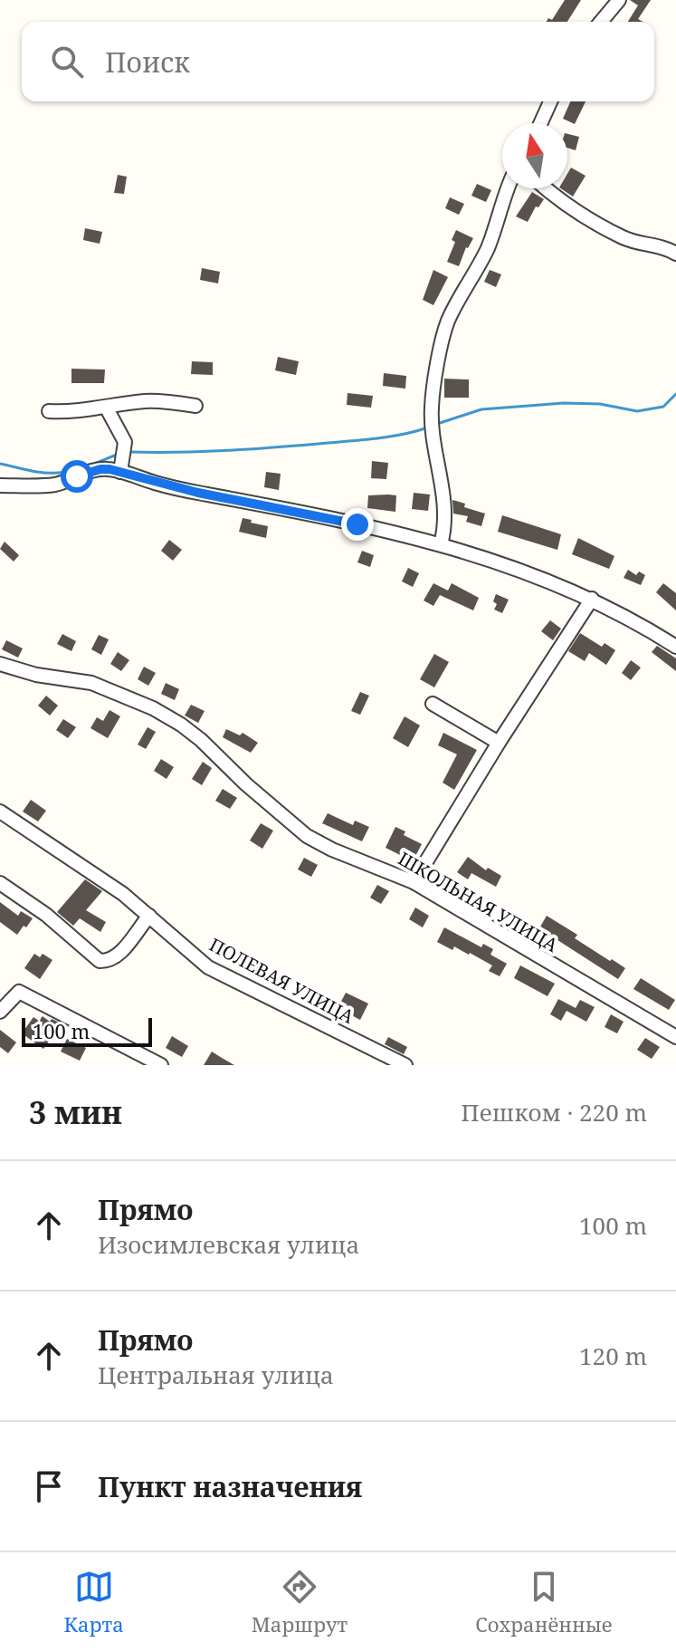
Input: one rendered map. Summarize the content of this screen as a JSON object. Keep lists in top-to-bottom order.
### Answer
{
  "streets": {
    "street": ["ШКОЛЬНАЯ УЛИЦА", "ПОЛЕВАЯ УЛИЦА"]
  },
  "scale_bar": "100 m",
  "north": "top",
  "page": {
    "search": "Поиск",
    "scale": "100 m",
    "heading": ["3 мин", "Пешком · 220 m"],
    "list": [
      ["Прямо", "Изосимлевская улица", "100 m"],
      ["Прямо", "Центральная улица", "120 m"],
      "Пункт назначения"
    ],
    "nav": ["Карта", "Маршрут", "Сохранённые"]
  }
}
